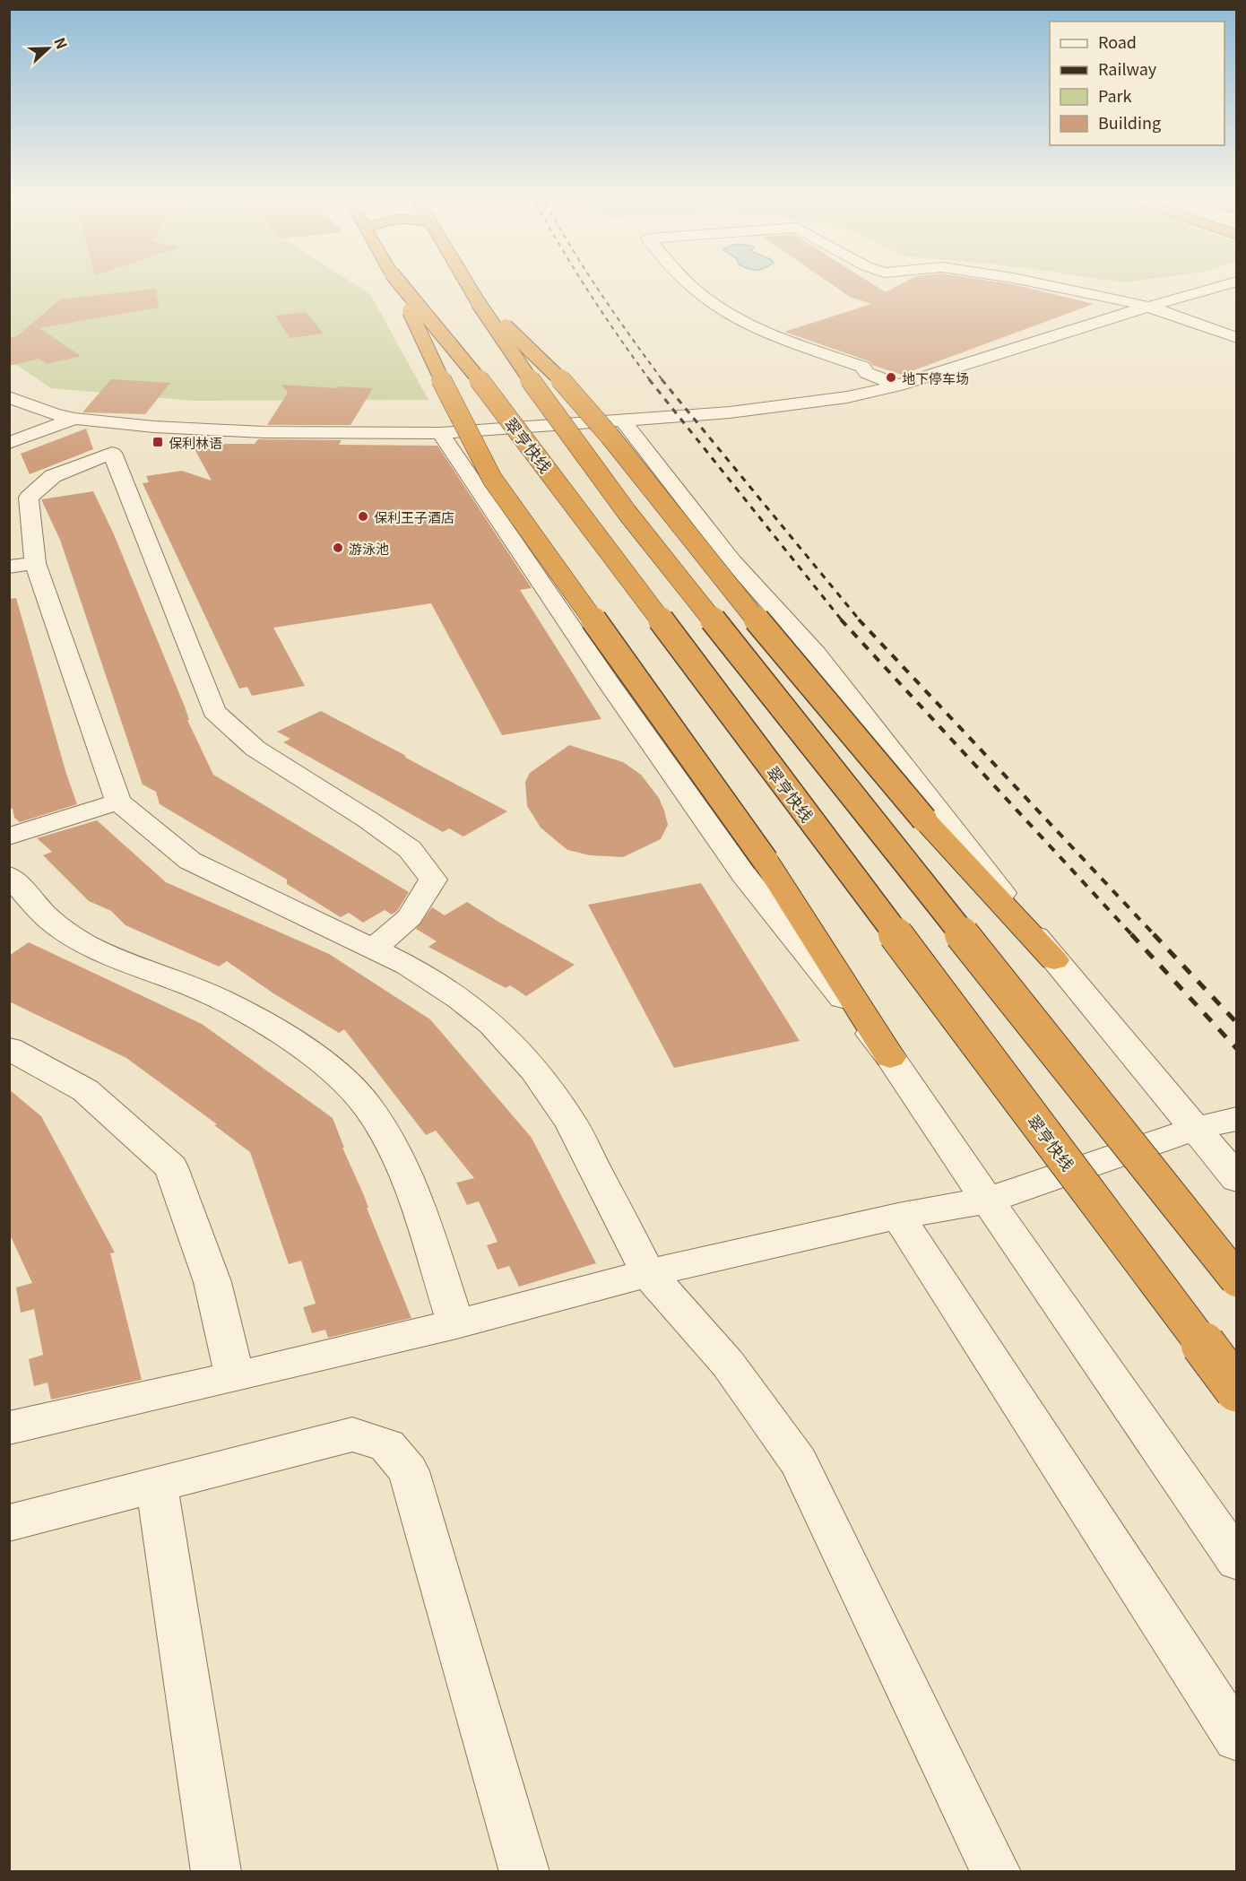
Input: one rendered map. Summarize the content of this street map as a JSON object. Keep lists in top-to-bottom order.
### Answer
{
  "streets": {
    "highway": ["翠亨快线"]
  },
  "places": {
    "other": ["地下停车场", "保利王子酒店", "游泳池"],
    "transit": ["保利林语"]
  },
  "legend": [
    "Road",
    "Railway",
    "Park",
    "Building"
  ],
  "north": "right"
}
